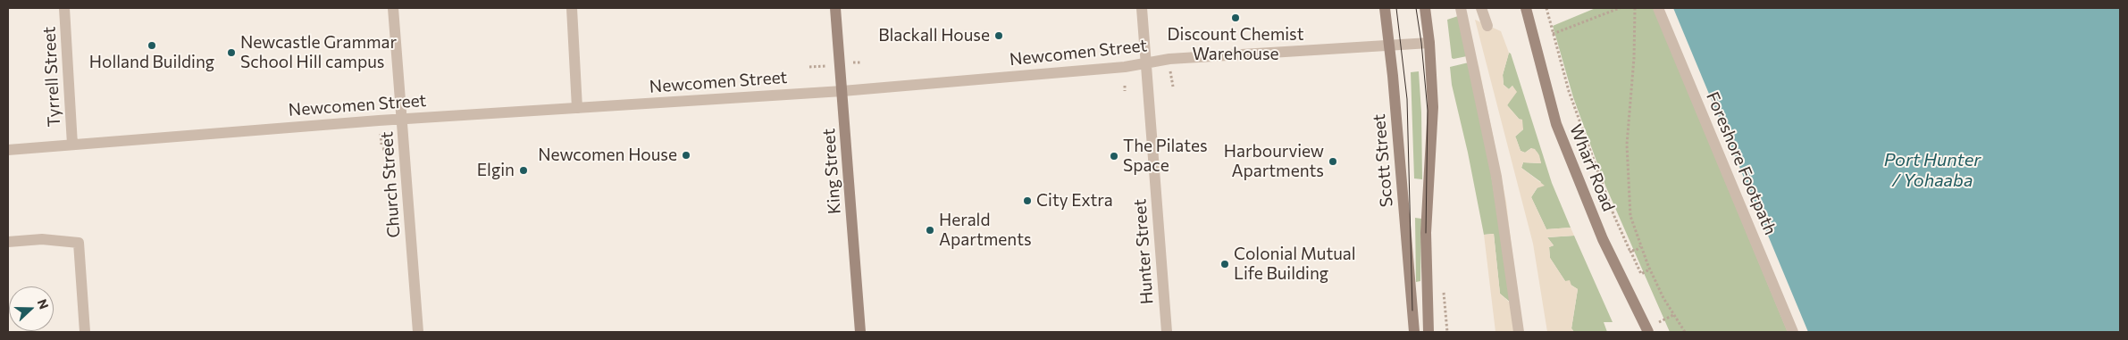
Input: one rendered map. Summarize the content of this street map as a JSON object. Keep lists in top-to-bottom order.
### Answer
{
  "streets": {
    "main road": ["Scott Street", "Wharf Road", "King Street"],
    "street": [
      "Newcomen Street",
      "Tyrrell Street",
      "Foreshore Footpath",
      "Church Street",
      "Hunter Street"
    ]
  },
  "crossings": [
    ["Newcomen Street", "Tyrrell Street"],
    ["Newcomen Street", "Scott Street"],
    ["Newcomen Street", "King Street"],
    ["Newcomen Street", "Church Street"],
    ["Newcomen Street", "Hunter Street"]
  ],
  "water": ["Port Hunter / Yohaaba"],
  "places": [
    "Discount Chemist Warehouse",
    "Blackall House",
    "Holland Building",
    "Newcastle Grammar School Hill campus",
    "Newcomen House",
    "The Pilates Space",
    "Harbourview Apartments",
    "Elgin",
    "City Extra",
    "Herald Apartments",
    "Colonial Mutual Life Building"
  ],
  "north": "right"
}
